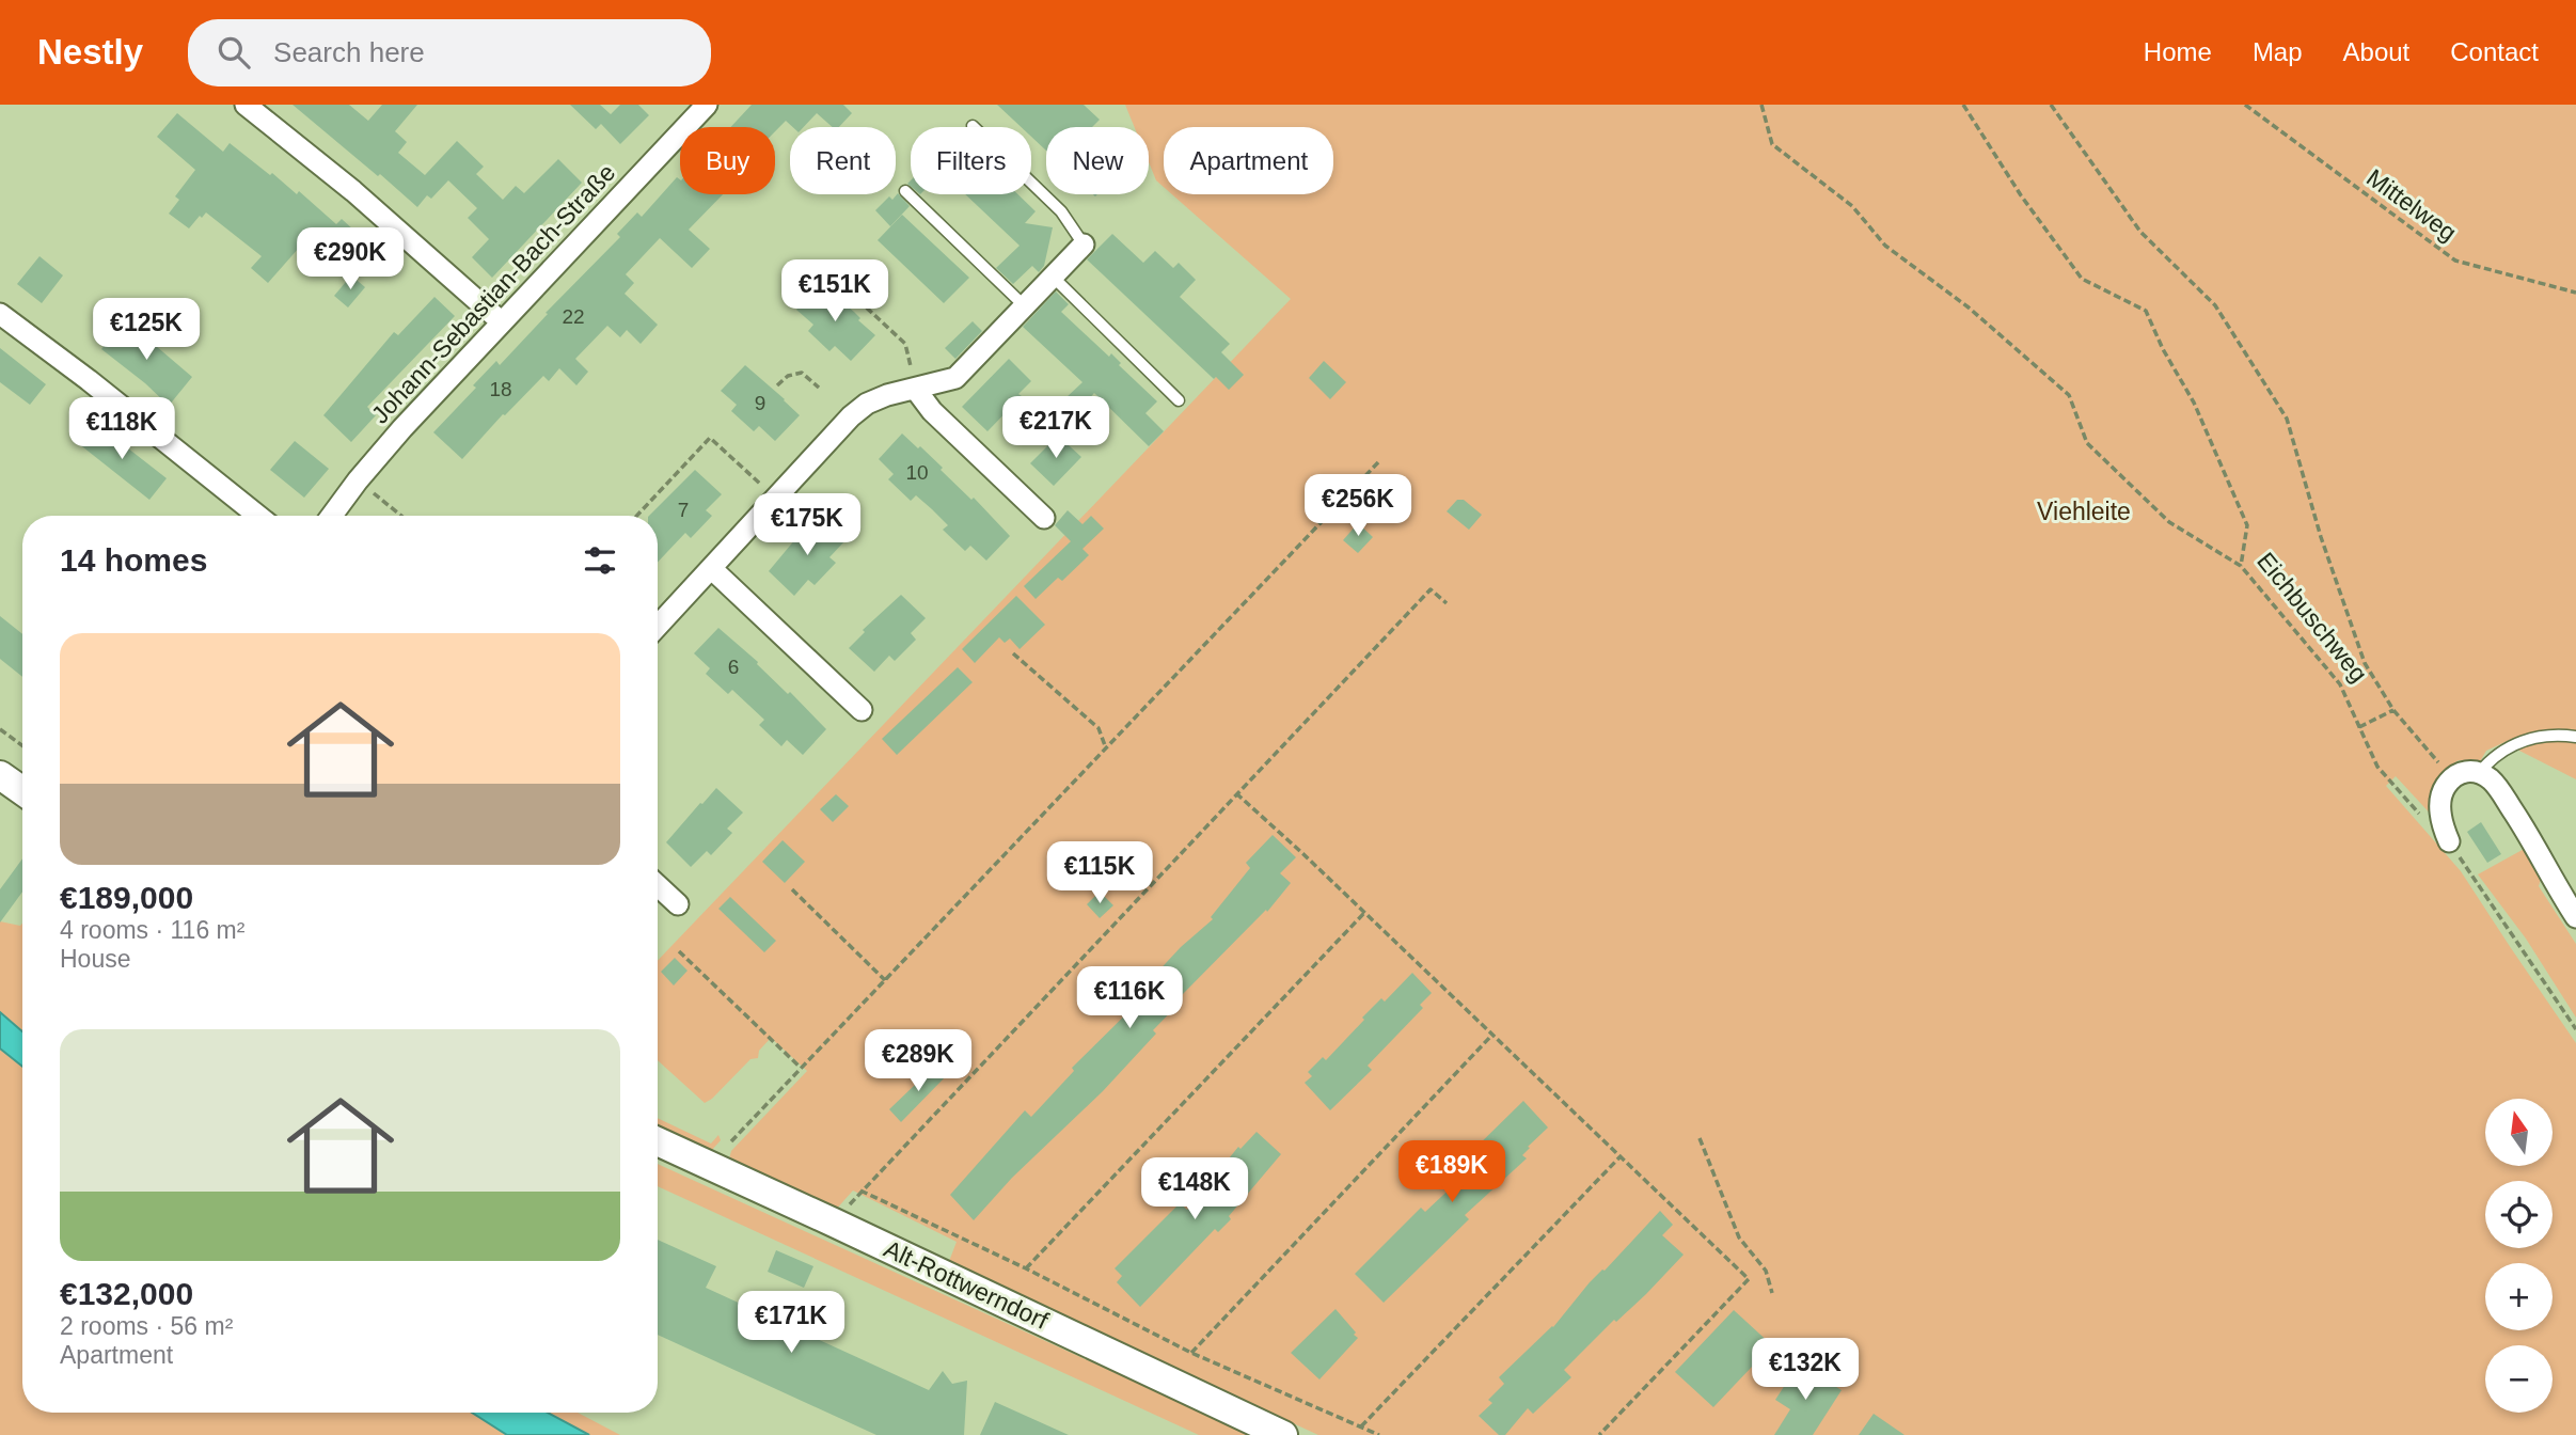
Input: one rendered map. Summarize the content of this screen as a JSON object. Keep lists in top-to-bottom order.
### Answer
{
  "streets": {
    "main road": ["Alt-Rottwerndorf"],
    "street": ["Johann-Sebastian-Bach-Straße"],
    "path": ["Mittelweg", "Eichbuschweg"]
  },
  "parks": ["Viehleite"],
  "house_numbers": [
    "22",
    "18",
    "9",
    "10",
    "7",
    "6"
  ],
  "north": "top",
  "page": {
    "header": "Nestly",
    "search": "Search here",
    "nav": [
      "Home",
      "Map",
      "About",
      "Contact"
    ],
    "chip": [
      "Buy",
      "Rent",
      "Filters",
      "New",
      "Apartment"
    ],
    "price": [
      "€290K",
      "€151K",
      "€125K",
      "€217K",
      "€118K",
      "€256K",
      "€175K",
      "€115K",
      "€116K",
      "€289K",
      "€189K",
      "€148K",
      "€171K",
      "€132K"
    ],
    "heading": "14 homes",
    "list": [
      {
        "name": "€189,000",
        "note": "4 rooms · 116 m² · House"
      },
      {
        "name": "€132,000",
        "note": "2 rooms · 56 m² · Apartment"
      }
    ],
    "map_buttons": ["+", "−"]
  }
}
